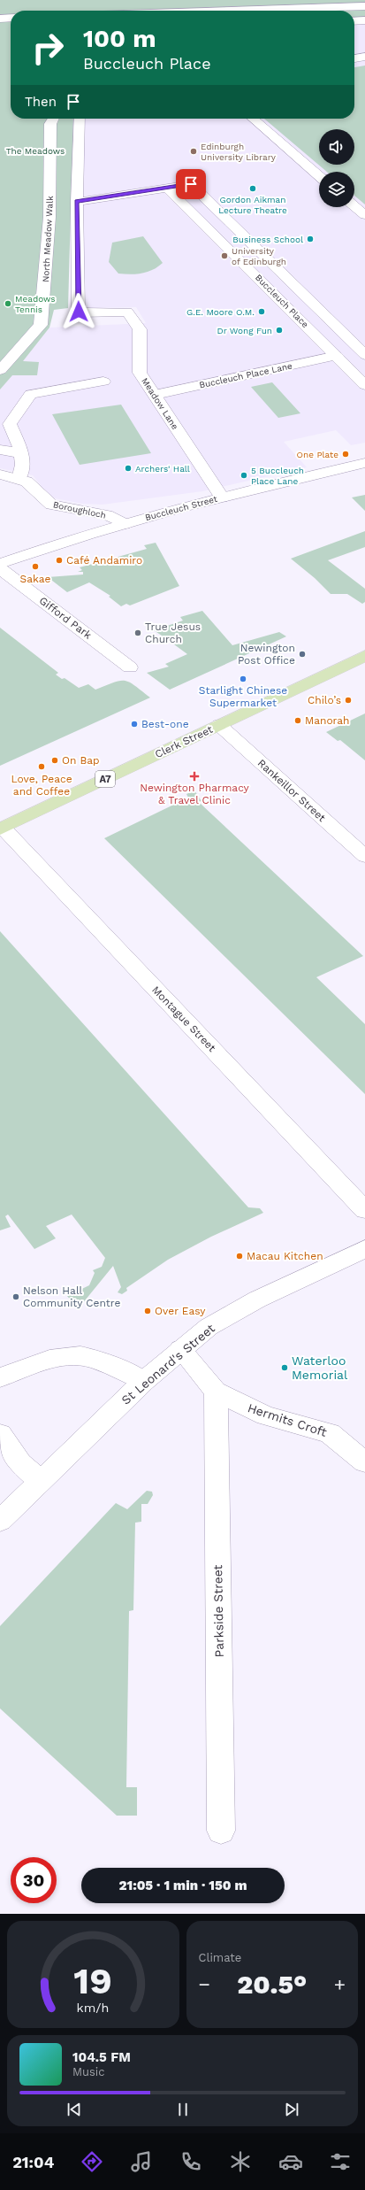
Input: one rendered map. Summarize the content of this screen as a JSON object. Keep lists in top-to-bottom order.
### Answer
{
  "streets": {
    "main road": ["Clerk Street", "A7"],
    "street": [
      "North Meadow Walk",
      "Buccleuch Place",
      "Buccleuch Place Lane",
      "Meadow Lane",
      "Buccleuch Street",
      "Boroughloch",
      "Gifford Park",
      "Rankeillor Street",
      "Montague Street",
      "St Leonard's Street",
      "Hermits Croft",
      "Parkside Street"
    ]
  },
  "crossings": [
    ["Buccleuch Place", "Buccleuch Place Lane"],
    ["Buccleuch Place", "Meadow Lane"],
    ["Buccleuch Place Lane", "Meadow Lane"],
    ["Meadow Lane", "Buccleuch Street"],
    ["Buccleuch Street", "Boroughloch"],
    ["Clerk Street", "Rankeillor Street"],
    ["Clerk Street", "Montague Street"],
    ["St Leonard's Street", "Hermits Croft"],
    ["Hermits Croft", "Parkside Street"]
  ],
  "parks": ["The Meadows"],
  "places": {
    "other": [
      "Edinburgh University Library",
      "Gordon Aikman Lecture Theatre",
      "Business School",
      "University of Edinburgh",
      "Meadows Tennis",
      "G.E. Moore O.M.",
      "Dr Wong Fun",
      "One Plate",
      "Archers' Hall",
      "5 Buccleuch Place Lane",
      "Café Andamiro",
      "Sakae",
      "True Jesus Church",
      "Newington Post Office",
      "Starlight Chinese Supermarket",
      "Chilo’s",
      "Manorah",
      "Best-one",
      "On Bap",
      "Love, Peace and Coffee",
      "Macau Kitchen",
      "Nelson Hall Community Centre",
      "Over Easy",
      "Waterloo Memorial"
    ],
    "health": ["Newington Pharmacy & Travel Clinic"]
  },
  "page": {
    "turn": ["100 m", "Buccleuch Place"],
    "then": "Then",
    "limit": "30",
    "trip": "21:05 · 1 min · 150 m",
    "tile": "Climate",
    "heat": ["−", "20.5°", "+"],
    "song": ["104.5 FM", "Music"],
    "tabs": "21:04",
    "gauge": ["19", "km/h"]
  }
}
